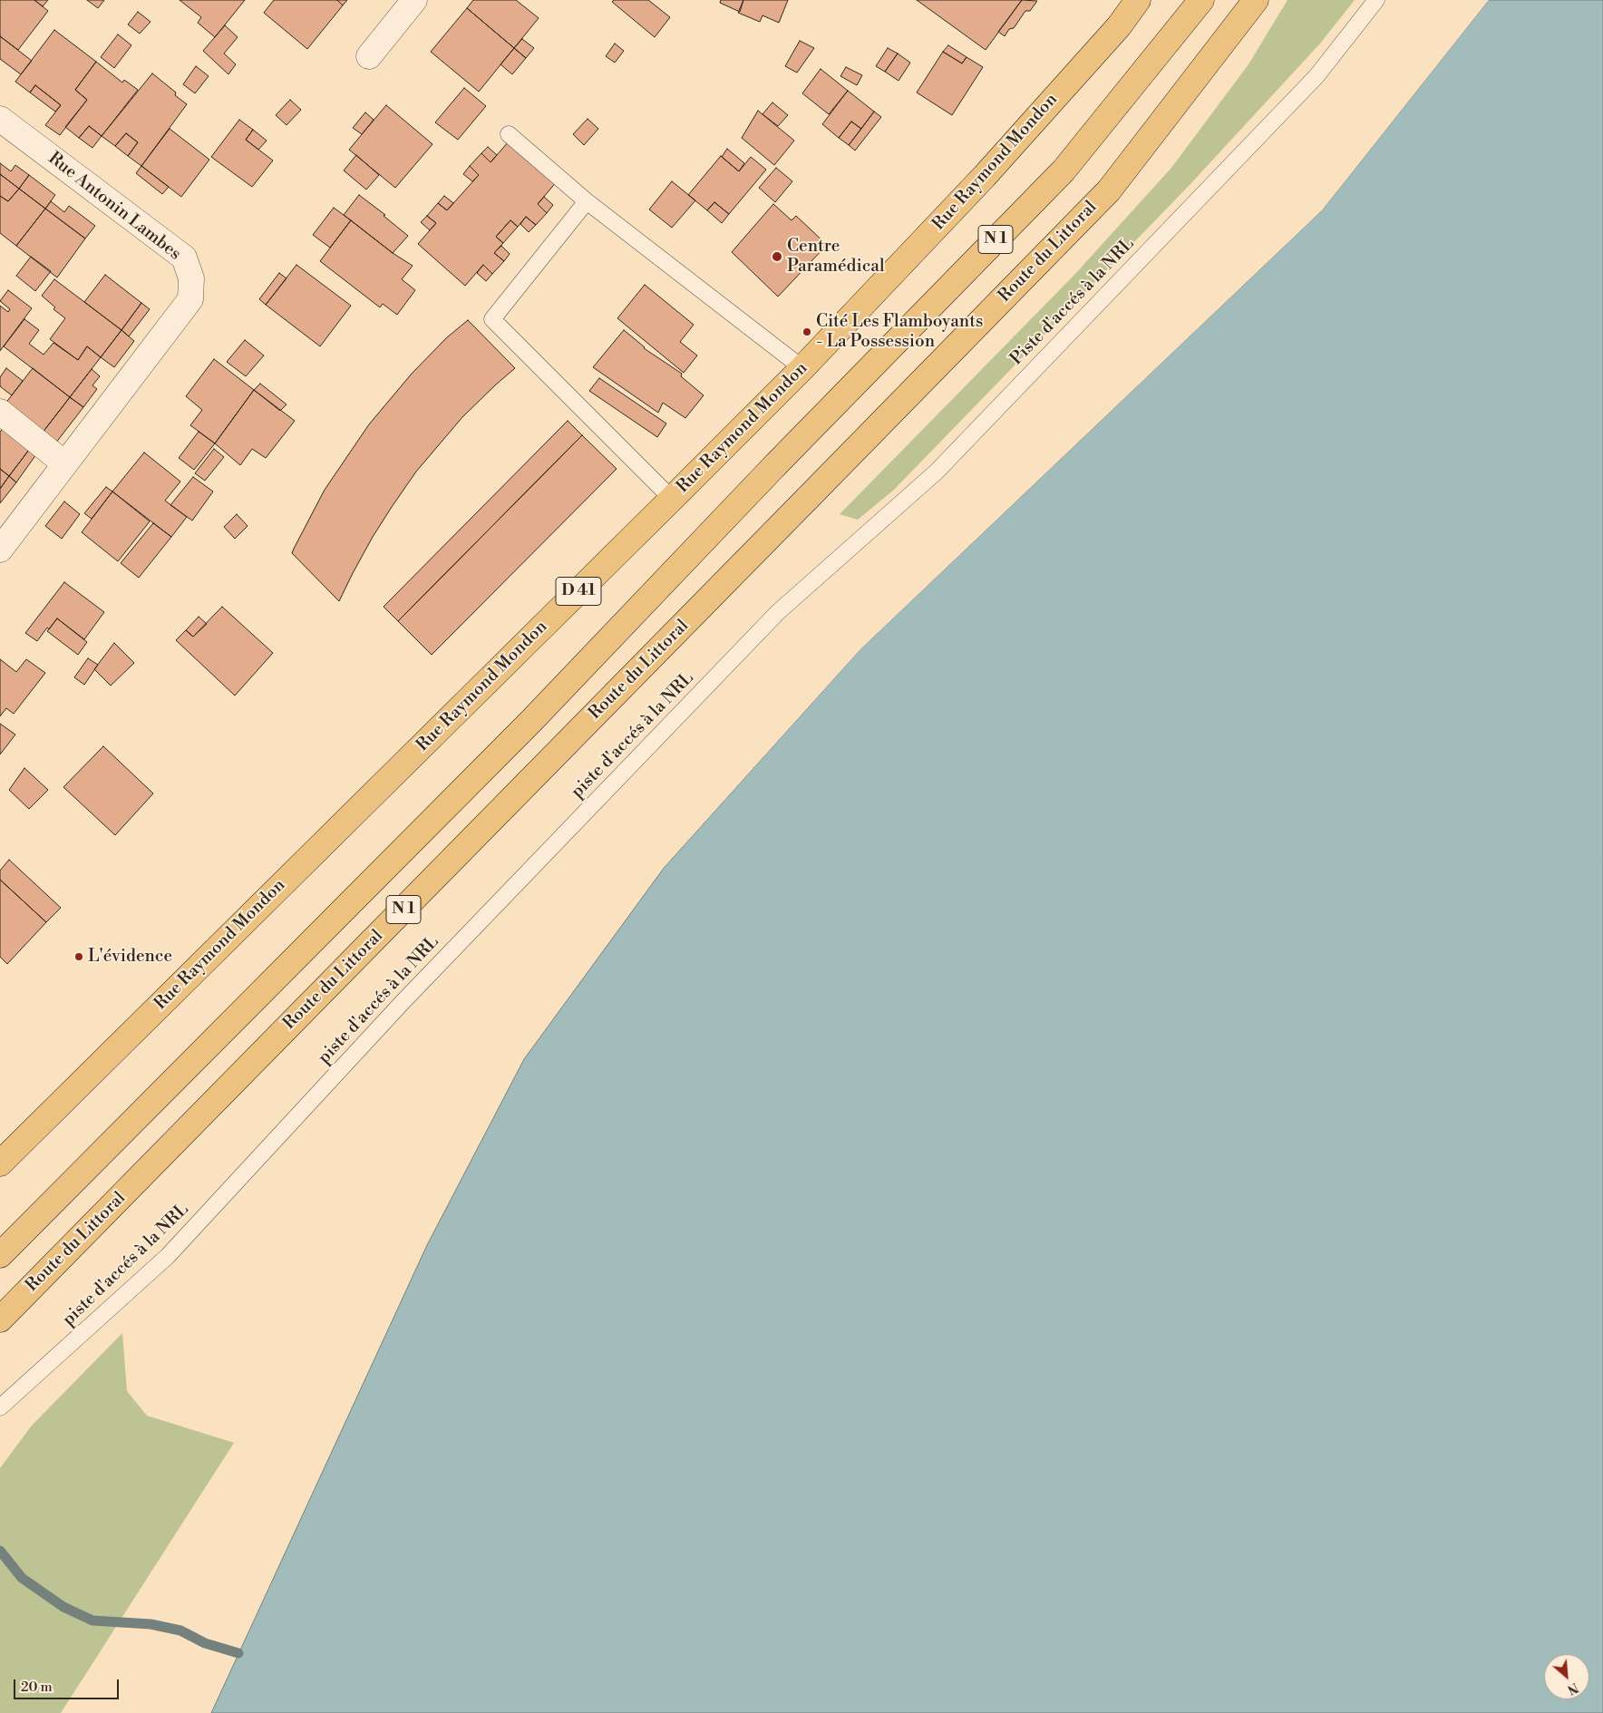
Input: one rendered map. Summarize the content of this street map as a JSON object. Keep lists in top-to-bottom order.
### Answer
{
  "streets": {
    "main road": [
      "Rue Raymond Mondon",
      "N 1",
      "Route du Littoral",
      "D 41"
    ],
    "street": ["Rue Antonin Lambes"],
    "lane": ["Piste d'accés à la NRL", "piste d'accés à la NRL"]
  },
  "crossings": [
    ["Piste d'accés à la NRL", "piste d'accés à la NRL"]
  ],
  "places": ["Centre Paramédical", "Cité Les Flamboyants - La Possession", "L'évidence"],
  "scale_bar": "20 m",
  "north": "bottom right"
}
